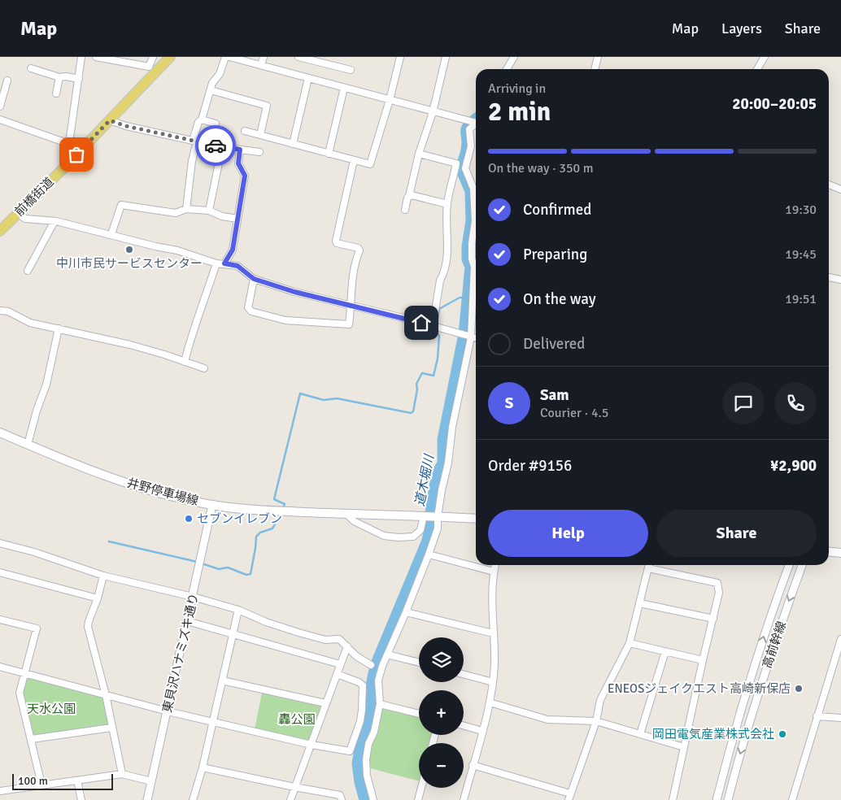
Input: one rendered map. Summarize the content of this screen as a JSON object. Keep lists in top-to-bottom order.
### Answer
{
  "streets": {
    "main road": ["前橋街道", "井野停車場線"],
    "street": ["高前幹線", "東貝沢ハナミズキ通り"]
  },
  "crossings": [
    ["井野停車場線", "東貝沢ハナミズキ通り"]
  ],
  "water": ["道木堀川"],
  "parks": ["天水公園", "轟公園"],
  "places": [
    "中川市民サービスセンター",
    "セブンイレブン",
    "ENEOSジェイクエスト高崎新保店",
    "岡田電気産業株式会社"
  ],
  "scale_bar": "100 m",
  "page": {
    "header": "Map",
    "nav": ["Map", "Layers", "Share"],
    "heading": ["2 min", "Arriving in", "20:00–20:05"],
    "panel": [
      "Sam",
      "Courier · 4.5",
      "Order #9156",
      "¥2,900"
    ],
    "bar": "On the way · 350 m",
    "list": [
      ["Confirmed", "19:30"],
      ["Preparing", "19:45"],
      ["On the way", "19:51"],
      "Delivered"
    ],
    "round": "S",
    "buttons": ["Help", "Share"],
    "map_buttons": ["+", "−"],
    "scale": "100 m"
  }
}
